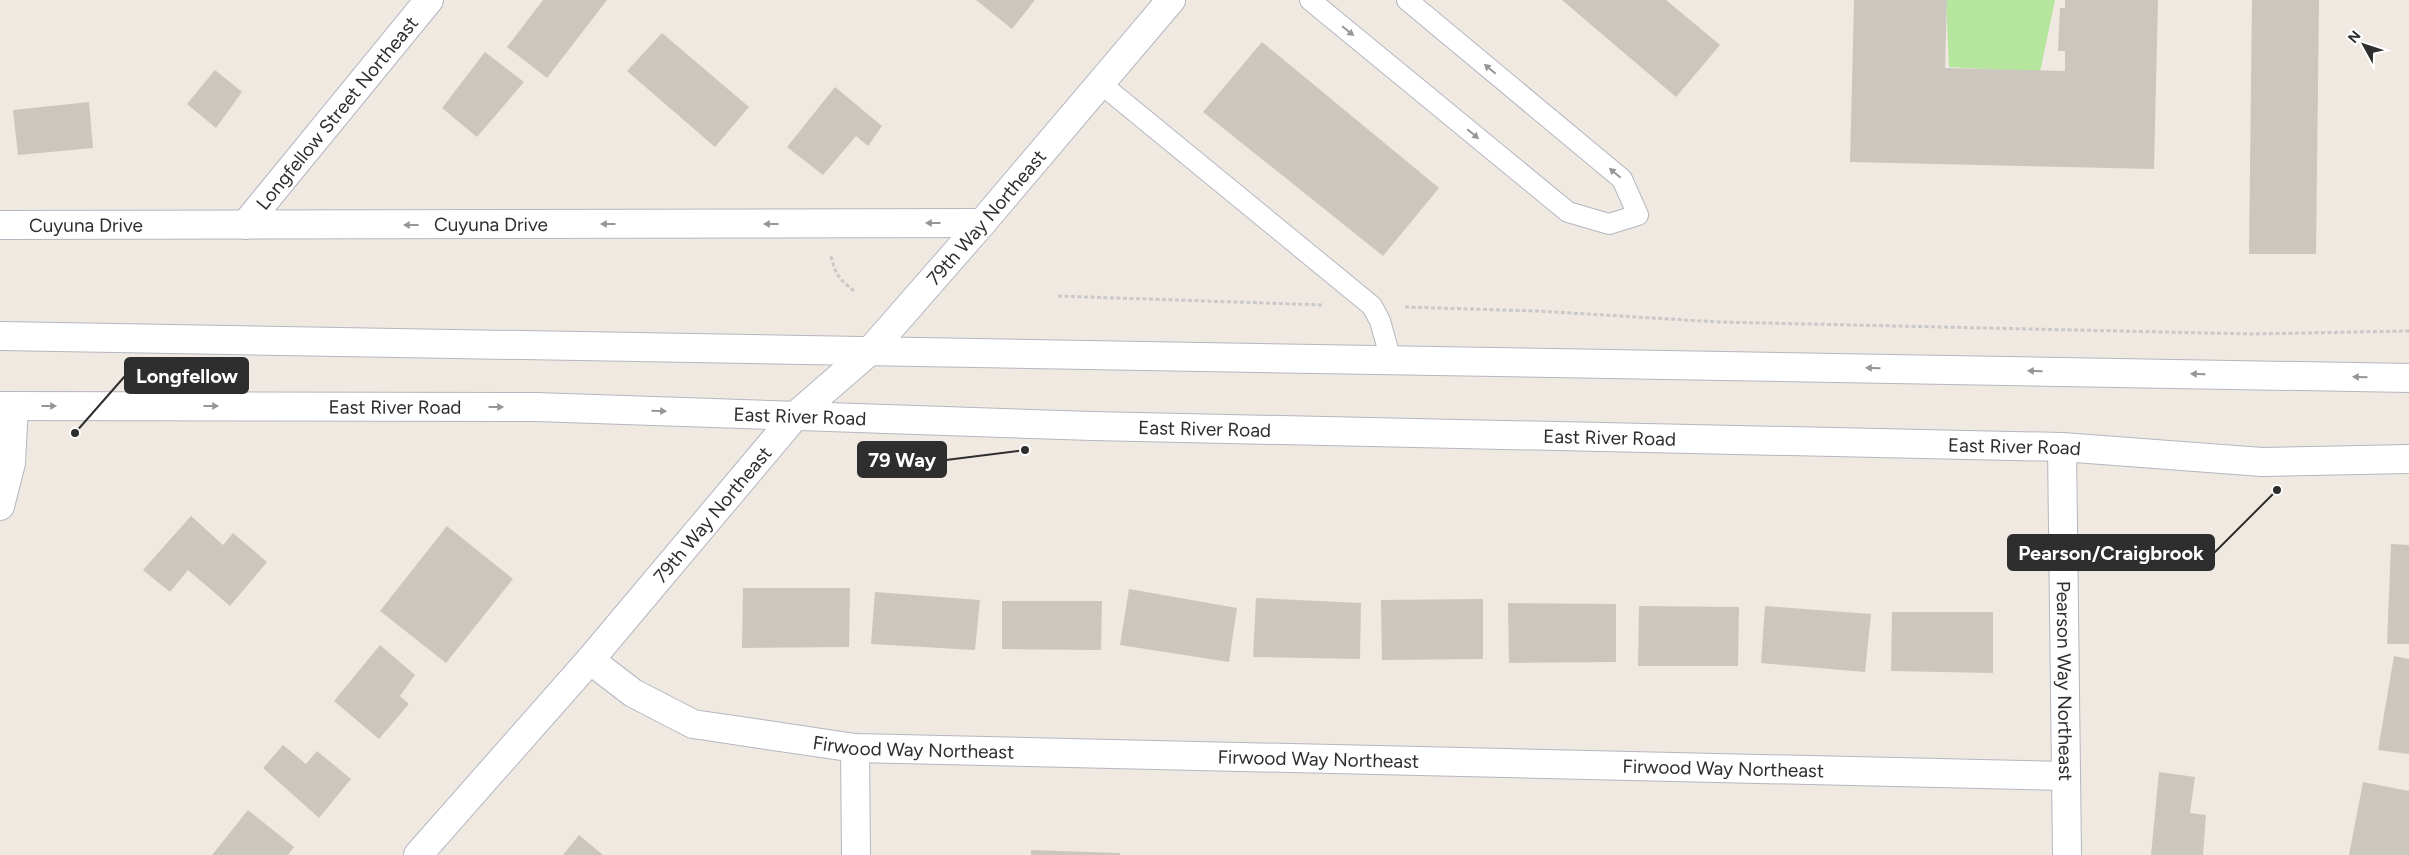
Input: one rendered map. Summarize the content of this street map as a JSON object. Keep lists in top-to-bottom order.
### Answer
{
  "streets": {
    "main road": [
      "Longfellow Street Northeast",
      "79th Way Northeast",
      "Cuyuna Drive",
      "East River Road",
      "Pearson Way Northeast",
      "Firwood Way Northeast"
    ]
  },
  "crossings": [
    ["Longfellow Street Northeast", "Cuyuna Drive"],
    ["79th Way Northeast", "Cuyuna Drive"],
    ["79th Way Northeast", "East River Road"],
    ["79th Way Northeast", "Firwood Way Northeast"],
    ["East River Road", "Pearson Way Northeast"],
    ["Pearson Way Northeast", "Firwood Way Northeast"]
  ],
  "places": ["Longfellow", "79 Way", "Pearson/Craigbrook"],
  "north": "top left"
}
